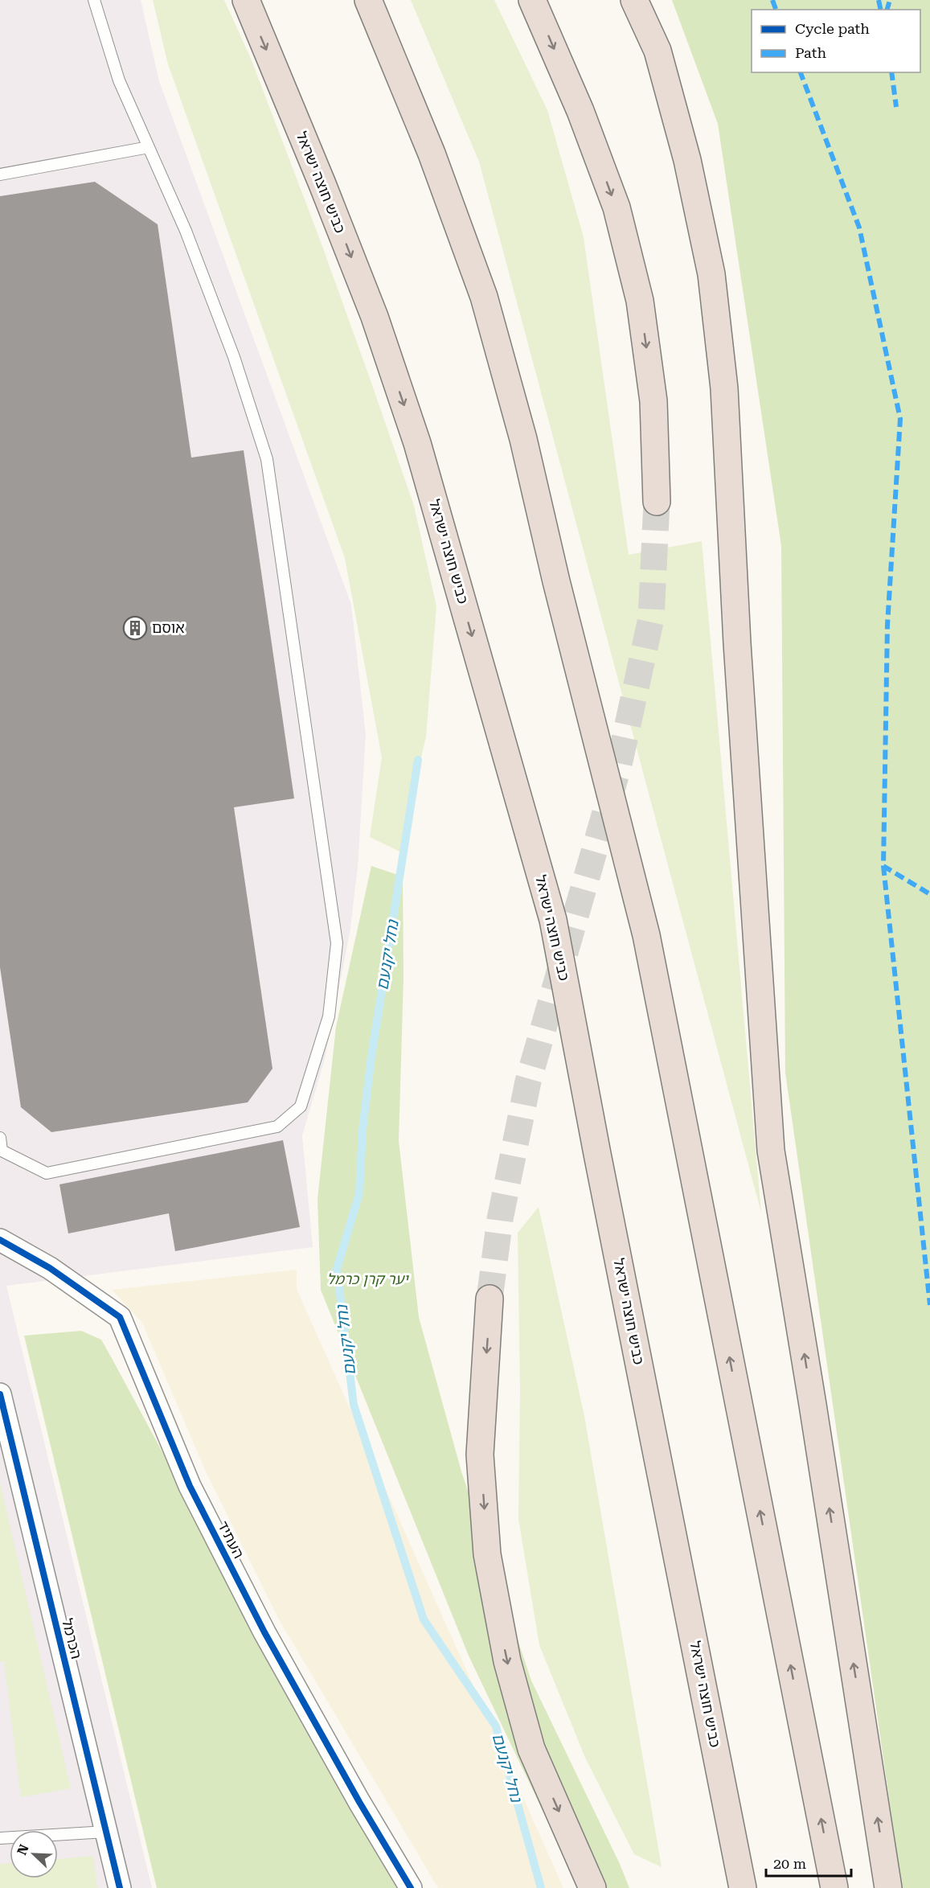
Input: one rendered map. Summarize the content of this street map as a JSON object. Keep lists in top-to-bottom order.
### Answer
{
  "streets": {
    "highway": ["כביש חוצה ישראל"],
    "street": ["העתיד", "הכרמל"]
  },
  "water": ["נחל יקנעם"],
  "parks": ["יער קרן כרמל"],
  "places": {
    "building": ["אוסם"]
  },
  "legend": ["Cycle path", "Path"],
  "scale_bar": "20 m",
  "north": "top left"
}
